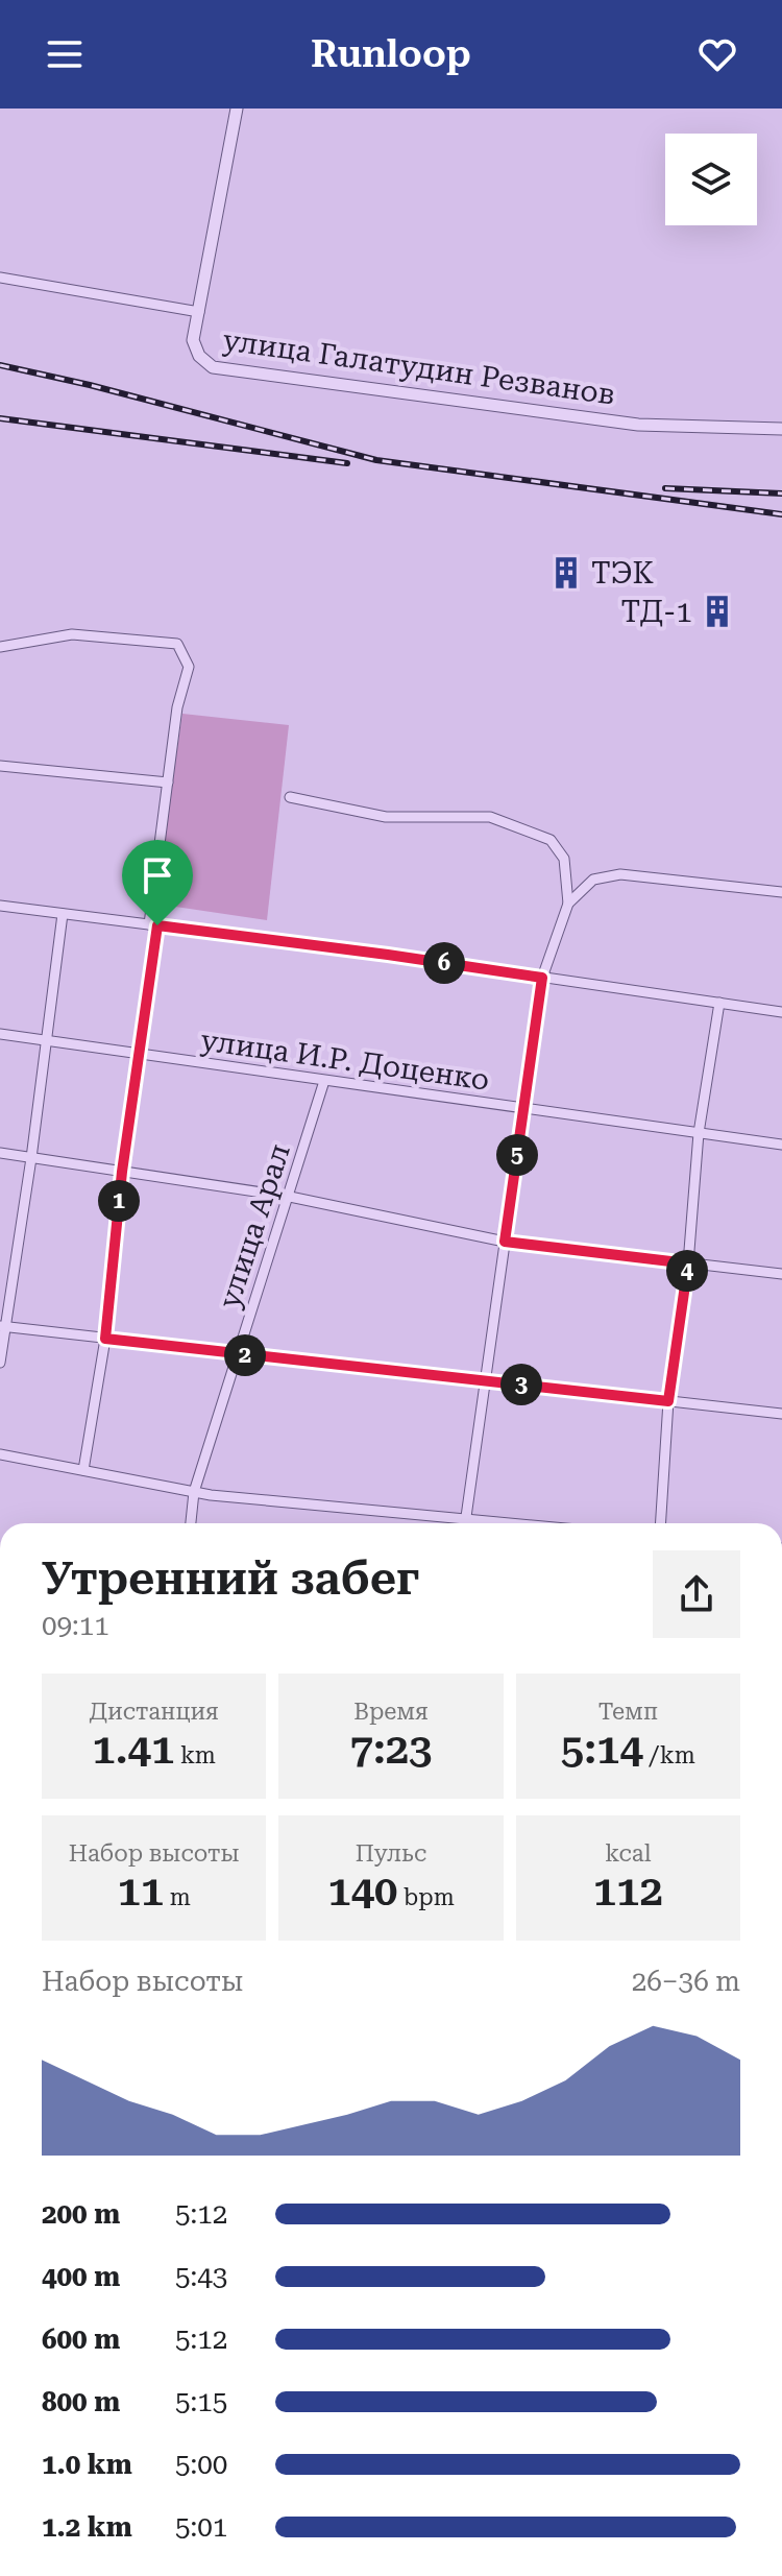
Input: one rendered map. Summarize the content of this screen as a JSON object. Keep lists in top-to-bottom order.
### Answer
{
  "streets": {
    "street": ["улица Галатудин Резванов", "улица И.Р. Доценко", "улица Арал"]
  },
  "crossings": [
    ["улица И.Р. Доценко", "улица Арал"]
  ],
  "places": {
    "building": ["ТЭК", "ТД-1"]
  },
  "page": {
    "header": "Runloop",
    "pins": [
      "6",
      "5",
      "1",
      "4",
      "2",
      "3"
    ],
    "heading": ["Утренний забег", "09:11"],
    "stats": [
      ["Дистанция", "1.41 km"],
      ["Время", "7:23"],
      ["Темп", "5:14 /km"],
      ["Набор высоты", "11 m"],
      ["Пульс", "140 bpm"],
      ["kcal", "112"]
    ],
    "chart": ["Набор высоты", "26–36 m"],
    "list": [
      {
        "name": "200 m",
        "note": "5:12"
      },
      {
        "name": "400 m",
        "note": "5:43"
      },
      {
        "name": "600 m",
        "note": "5:12"
      },
      {
        "name": "800 m",
        "note": "5:15"
      },
      {
        "name": "1.0 km",
        "note": "5:00"
      },
      {
        "name": "1.2 km",
        "note": "5:01"
      }
    ]
  }
}
